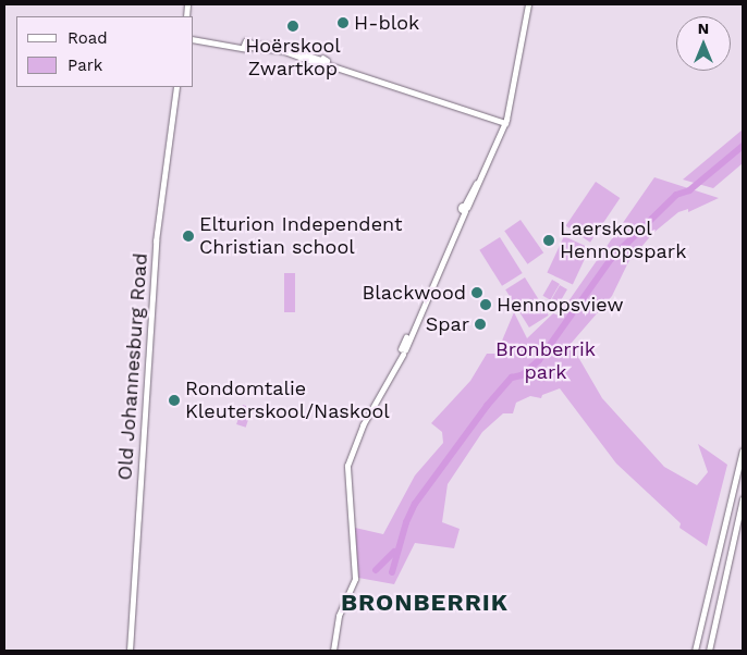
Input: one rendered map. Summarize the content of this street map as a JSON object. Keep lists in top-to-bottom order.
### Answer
{
  "streets": {
    "street": ["Old Johannesburg Road"]
  },
  "districts": ["BRONBERRIK"],
  "parks": ["Bronberrik park"],
  "places": [
    "H-blok",
    "Hoërskool Zwartkop",
    "Elturion Independent Christian school",
    "Laerskool Hennopspark",
    "Blackwood",
    "Hennopsview",
    "Spar",
    "Rondomtalie Kleuterskool/Naskool"
  ],
  "legend": ["Road", "Park"],
  "north": "top"
}
